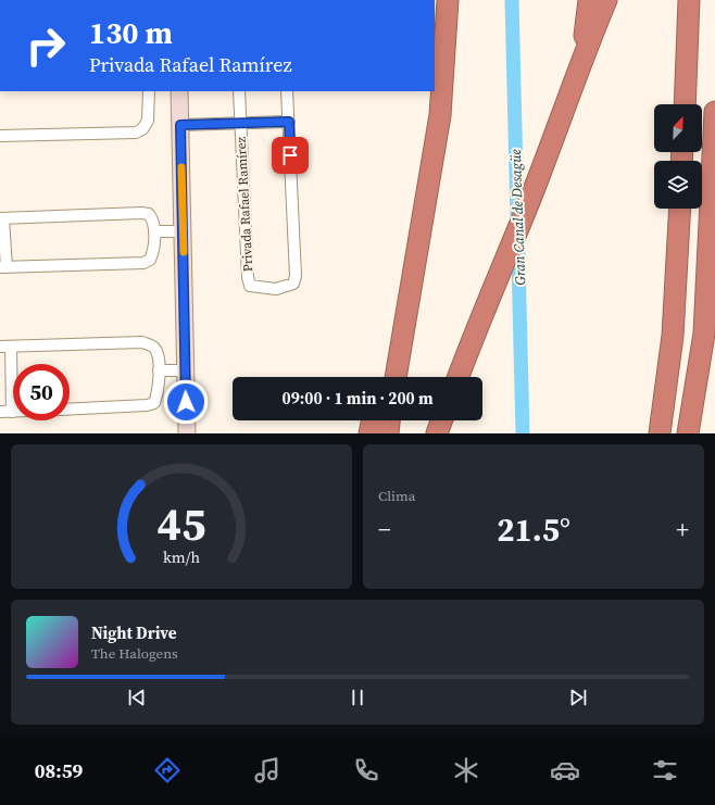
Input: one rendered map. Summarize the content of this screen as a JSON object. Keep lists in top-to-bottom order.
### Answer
{
  "streets": {
    "street": ["Privada Rafael Ramírez"]
  },
  "water": ["Gran Canal de Desagüe"],
  "north": "top right",
  "page": {
    "turn": ["130 m", "Privada Rafael Ramírez"],
    "limit": "50",
    "trip": "09:00 · 1 min · 200 m",
    "tile": "Clima",
    "heat": ["−", "21.5°", "+"],
    "song": ["Night Drive", "The Halogens"],
    "tabs": "08:59",
    "gauge": ["45", "km/h"]
  }
}
